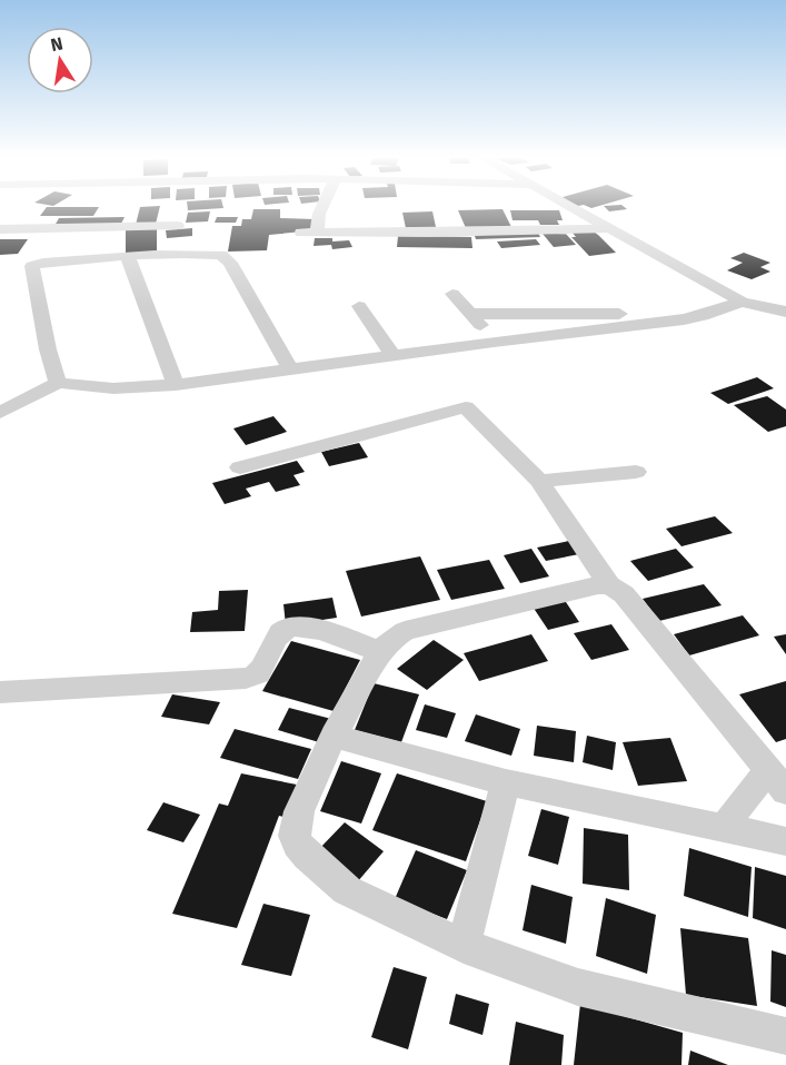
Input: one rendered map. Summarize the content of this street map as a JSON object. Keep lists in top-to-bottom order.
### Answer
{
  "north": "top"
}
